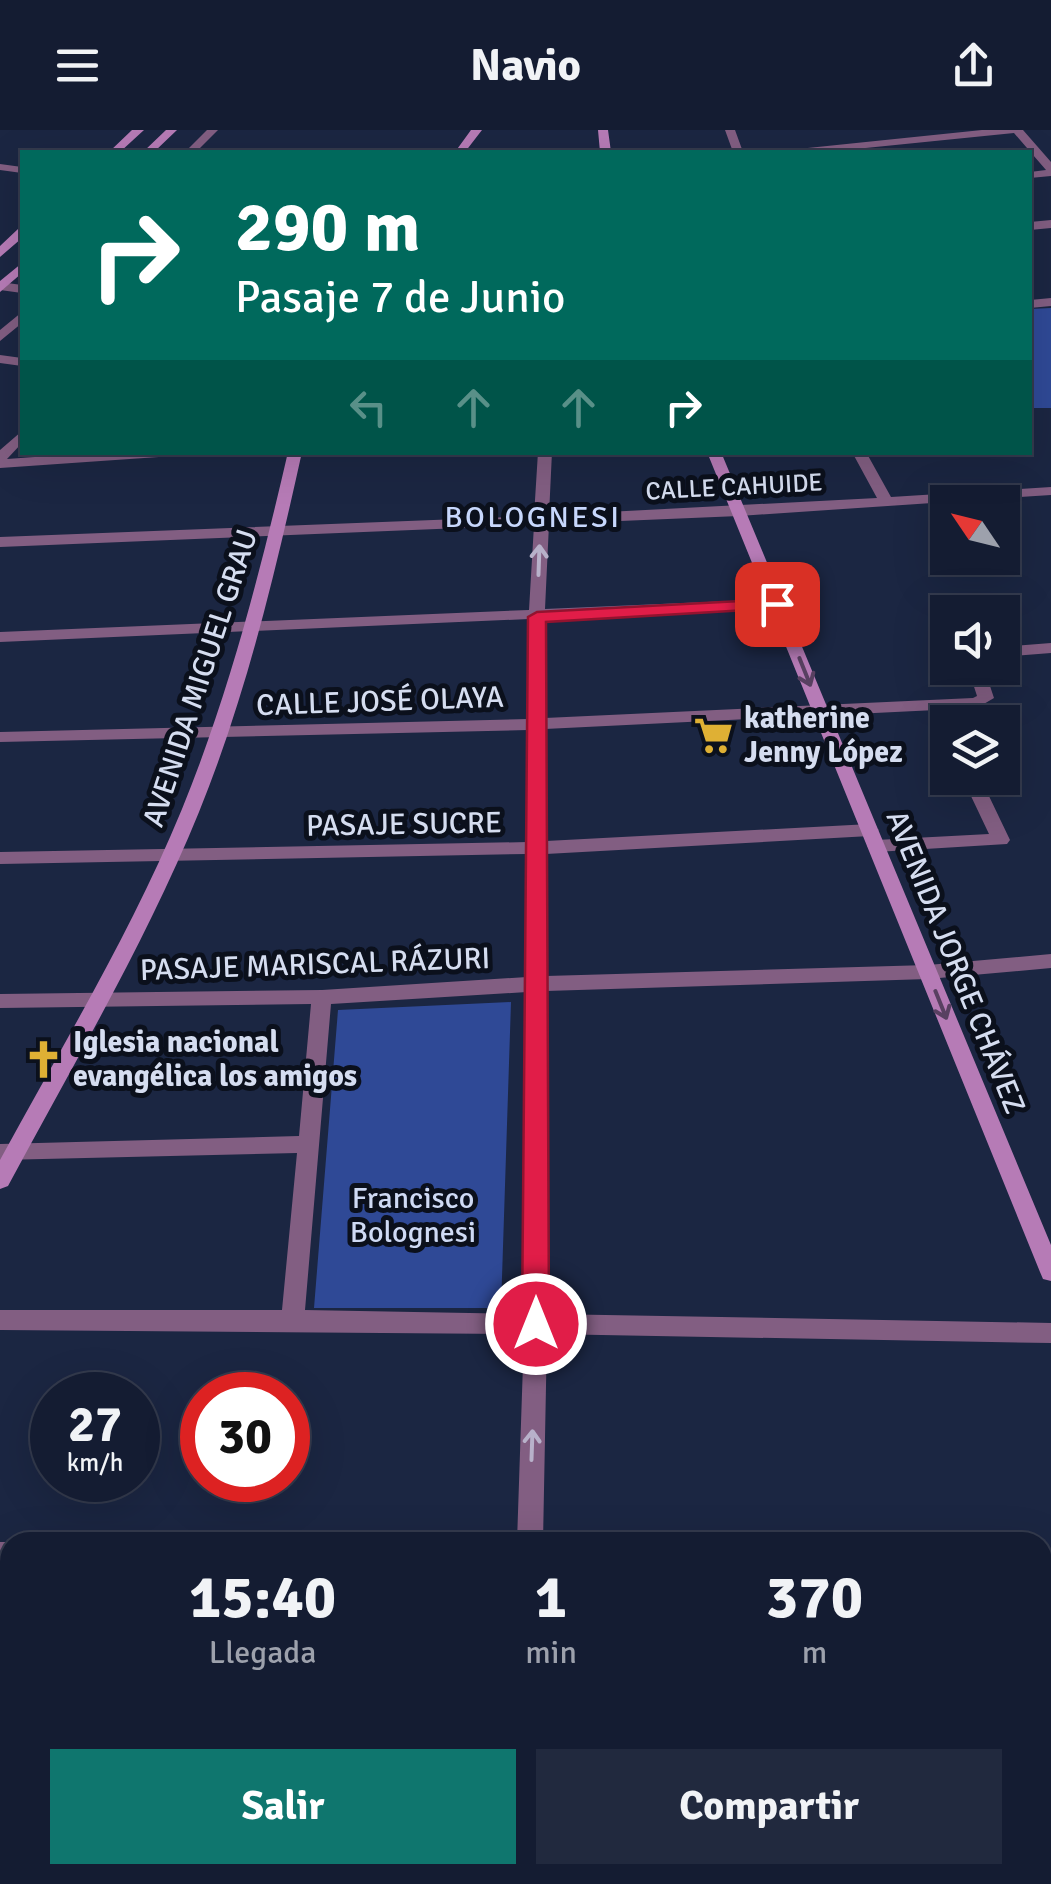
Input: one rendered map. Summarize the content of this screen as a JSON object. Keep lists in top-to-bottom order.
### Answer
{
  "streets": {
    "street": [
      "CALLE CAHUIDE",
      "AVENIDA MIGUEL GRAU",
      "CALLE JOSÉ OLAYA",
      "PASAJE SUCRE",
      "AVENIDA JORGE CHÁVEZ",
      "PASAJE MARISCAL RÁZURI"
    ]
  },
  "crossings": [
    ["CALLE CAHUIDE", "AVENIDA MIGUEL GRAU"],
    ["CALLE CAHUIDE", "AVENIDA JORGE CHÁVEZ"],
    ["AVENIDA MIGUEL GRAU", "CALLE JOSÉ OLAYA"],
    ["AVENIDA MIGUEL GRAU", "PASAJE SUCRE"],
    ["AVENIDA MIGUEL GRAU", "PASAJE MARISCAL RÁZURI"],
    ["CALLE JOSÉ OLAYA", "AVENIDA JORGE CHÁVEZ"],
    ["PASAJE SUCRE", "AVENIDA JORGE CHÁVEZ"],
    ["AVENIDA JORGE CHÁVEZ", "PASAJE MARISCAL RÁZURI"]
  ],
  "one_way": ["AVENIDA JORGE CHÁVEZ"],
  "districts": ["BOLOGNESI"],
  "parks": ["Francisco Bolognesi"],
  "places": {
    "supermarket": ["katherine Jenny López"],
    "church": ["Iglesia nacional evangélica los amigos"]
  },
  "north": "top left",
  "page": {
    "header": "Navio",
    "turn": ["290 m", "Pasaje 7 de Junio"],
    "speed": "27 km/h",
    "limit": "30",
    "eta": [
      "15:40",
      "Llegada",
      "1",
      "min",
      "370",
      "m"
    ],
    "buttons": ["Salir", "Compartir"]
  }
}
